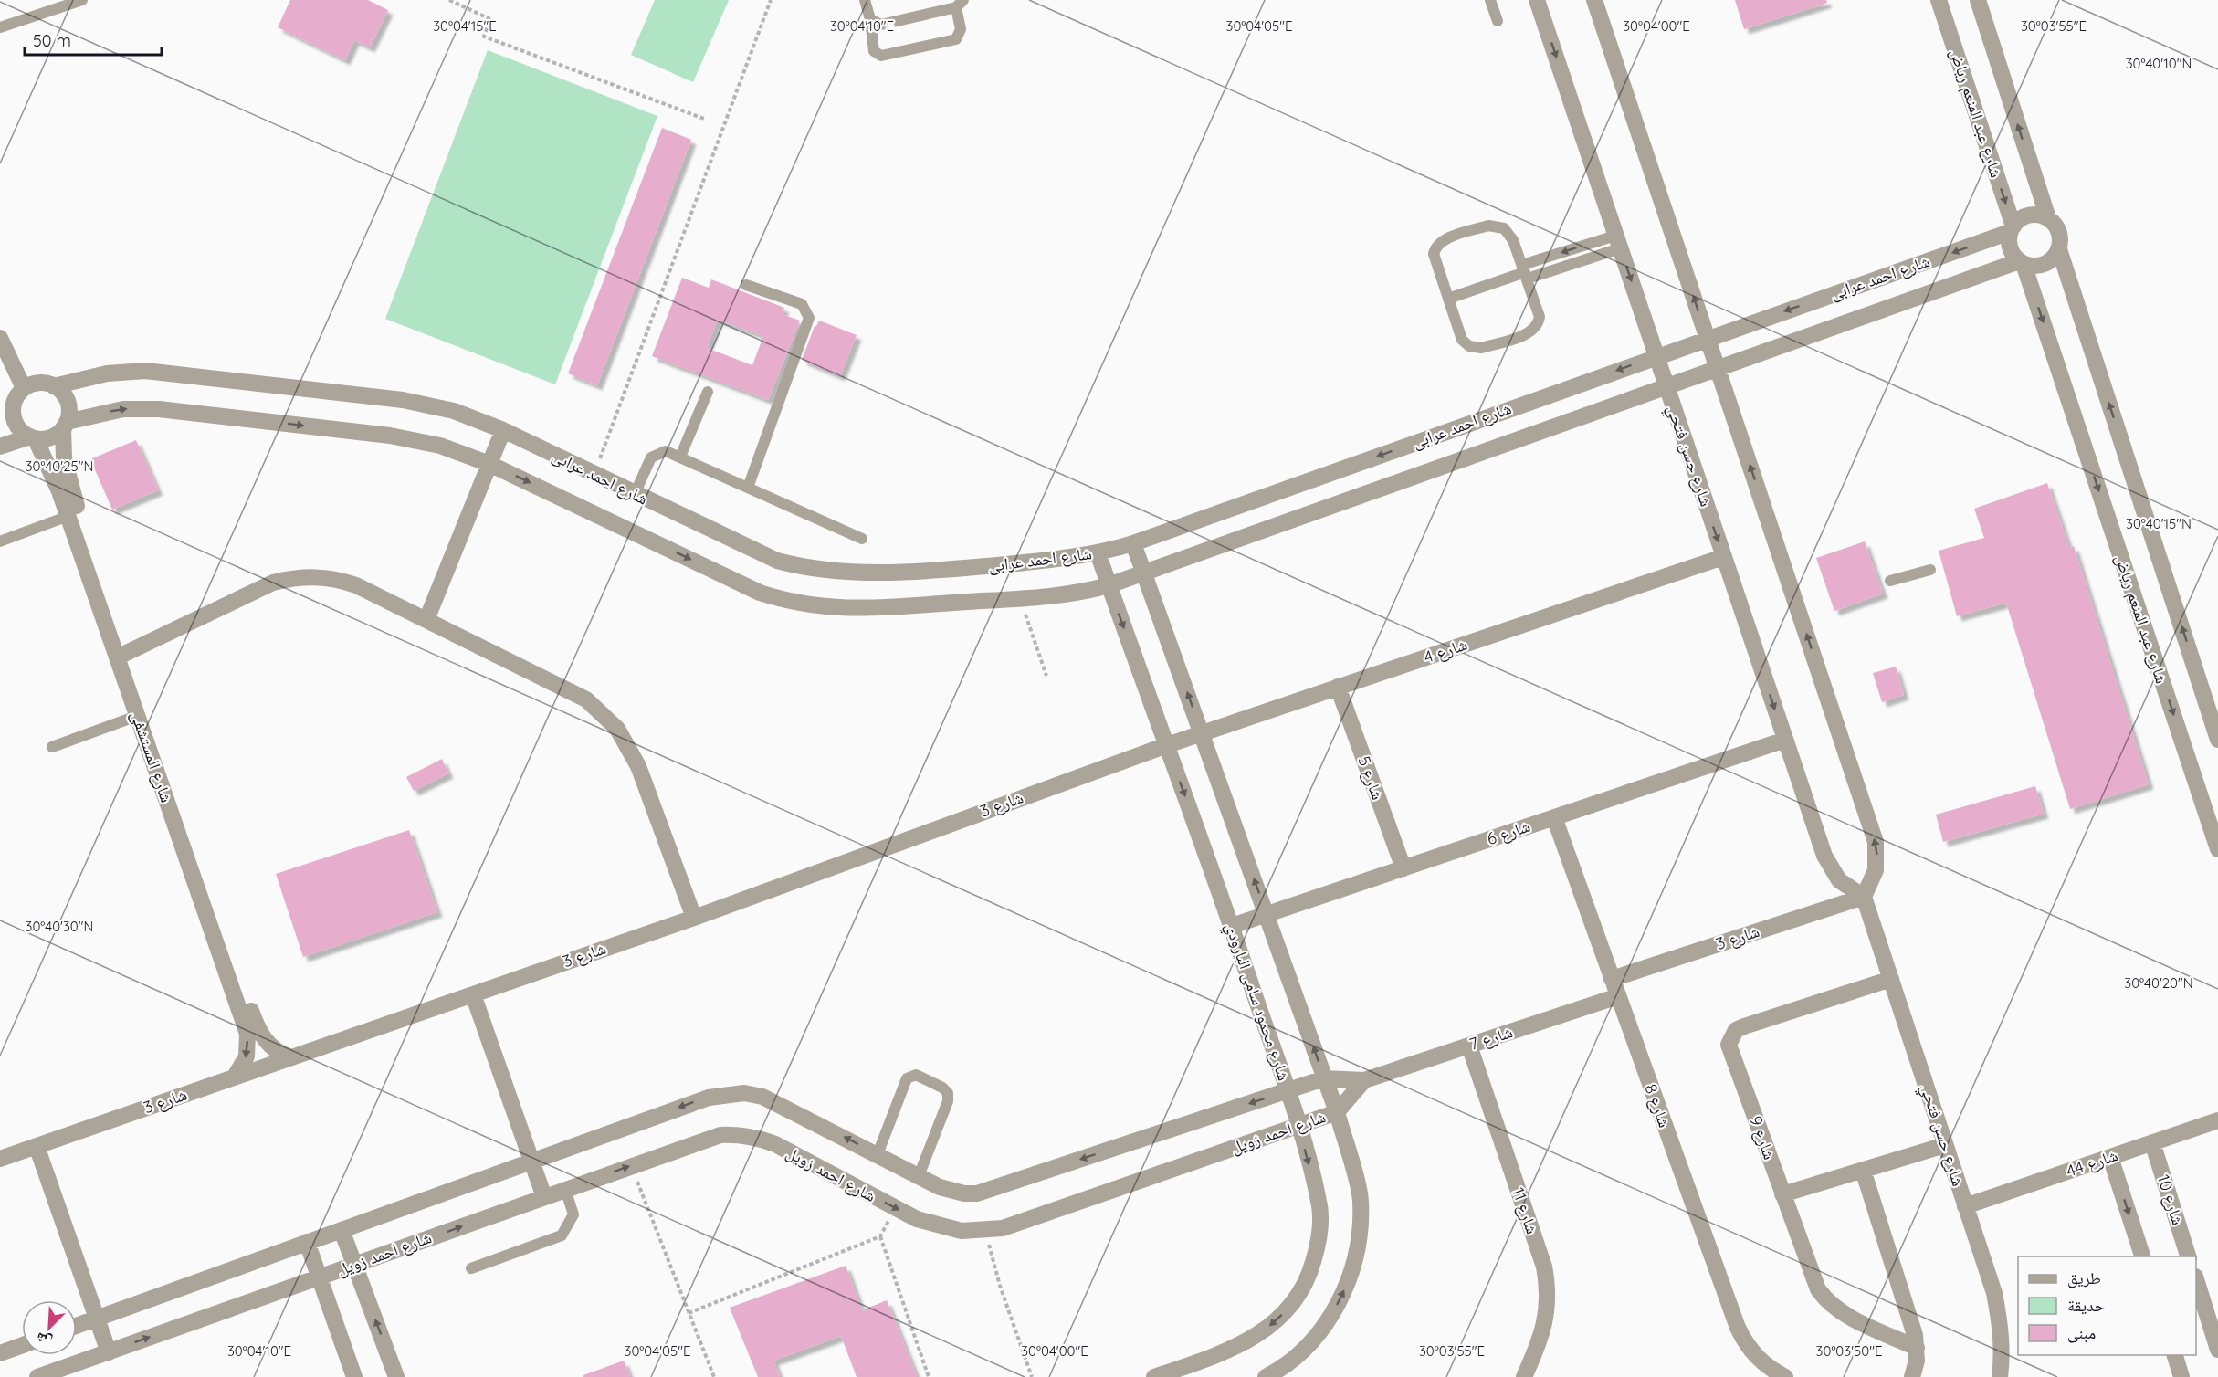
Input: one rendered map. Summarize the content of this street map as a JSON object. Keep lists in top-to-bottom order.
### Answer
{
  "streets": {
    "street": [
      "شارع عبد المنعم رياض",
      "شارع احمد عرابى",
      "شارع حسن فتحي",
      "شارع 4",
      "شارع المستشفى",
      "شارع 5",
      "شارع 3",
      "شارع 6",
      "شارع محمود سامى البارودي",
      "شارع 7",
      "شارع 8",
      "شارع احمد زويل",
      "شارع 9",
      "شارع 44",
      "شارع 10",
      "شارع 11"
    ]
  },
  "crossings": [
    ["شارع عبد المنعم رياض", "شارع احمد عرابى"],
    ["شارع احمد عرابى", "شارع حسن فتحي"],
    ["شارع احمد عرابى", "شارع المستشفى"],
    ["شارع احمد عرابى", "شارع محمود سامى البارودي"],
    ["شارع حسن فتحي", "شارع 4"],
    ["شارع حسن فتحي", "شارع 3"],
    ["شارع حسن فتحي", "شارع 6"],
    ["شارع حسن فتحي", "شارع 9"],
    ["شارع حسن فتحي", "شارع 44"],
    ["شارع 4", "شارع 5"],
    ["شارع 4", "شارع 3"],
    ["شارع 4", "شارع محمود سامى البارودي"],
    ["شارع المستشفى", "شارع 3"],
    ["شارع 5", "شارع 6"],
    ["شارع 3", "شارع محمود سامى البارودي"],
    ["شارع 3", "شارع 8"],
    ["شارع 6", "شارع محمود سامى البارودي"],
    ["شارع 6", "شارع 8"],
    ["شارع محمود سامى البارودي", "شارع احمد زويل"],
    ["شارع 7", "شارع 8"],
    ["شارع 7", "شارع احمد زويل"],
    ["شارع 7", "شارع 11"],
    ["شارع 44", "شارع 10"]
  ],
  "legend": ["طريق", "حديقة", "مبنى"],
  "scale_bar": "50 m",
  "north": "bottom left",
  "coordinates": [
    "30°04'15\"E",
    "30°04'10\"E",
    "30°04'05\"E",
    "30°04'00\"E",
    "30°03'55\"E",
    "30°40'10\"N",
    "30°40'25\"N",
    "30°40'15\"N",
    "30°40'30\"N",
    "30°40'20\"N",
    "30°03'50\"E"
  ]
}
